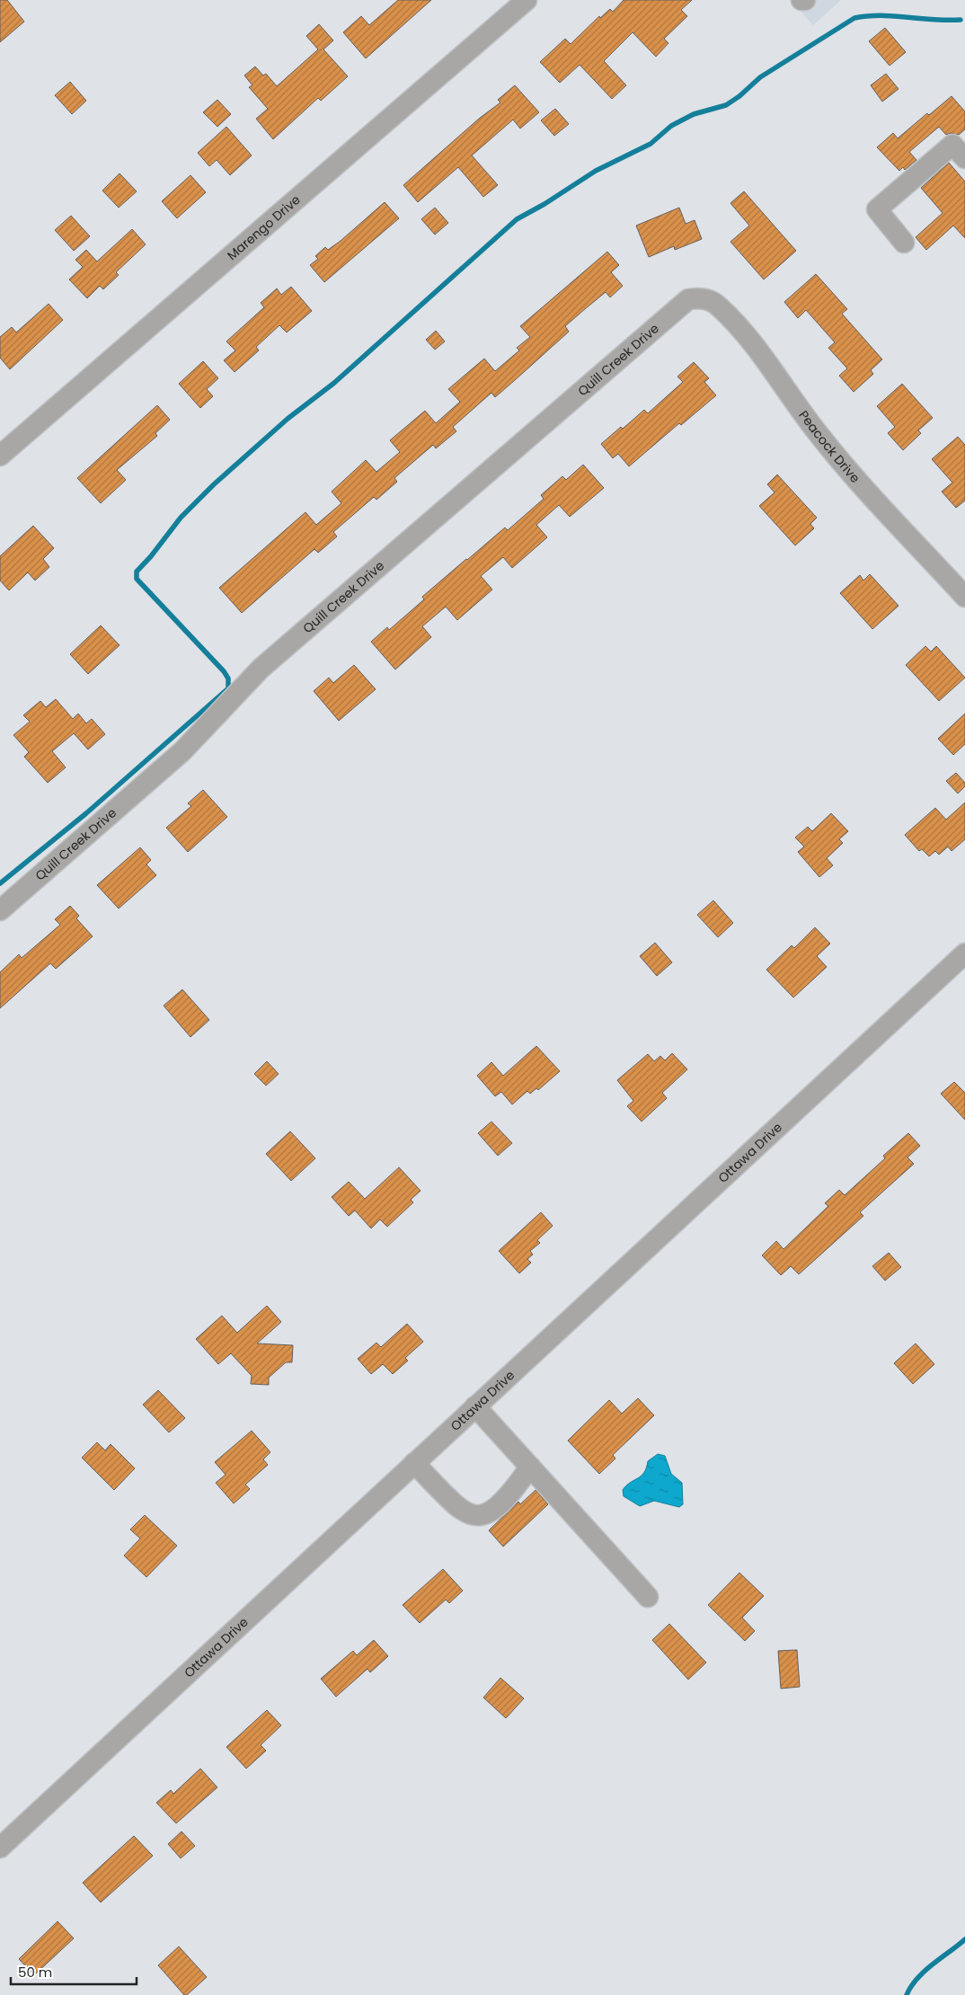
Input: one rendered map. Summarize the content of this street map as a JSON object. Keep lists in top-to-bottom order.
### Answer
{
  "streets": {
    "street": [
      "Marengo Drive",
      "Quill Creek Drive",
      "Peacock Drive",
      "Ottawa Drive"
    ]
  },
  "crossings": [
    ["Quill Creek Drive", "Peacock Drive"]
  ],
  "scale_bar": "50 m"
}
